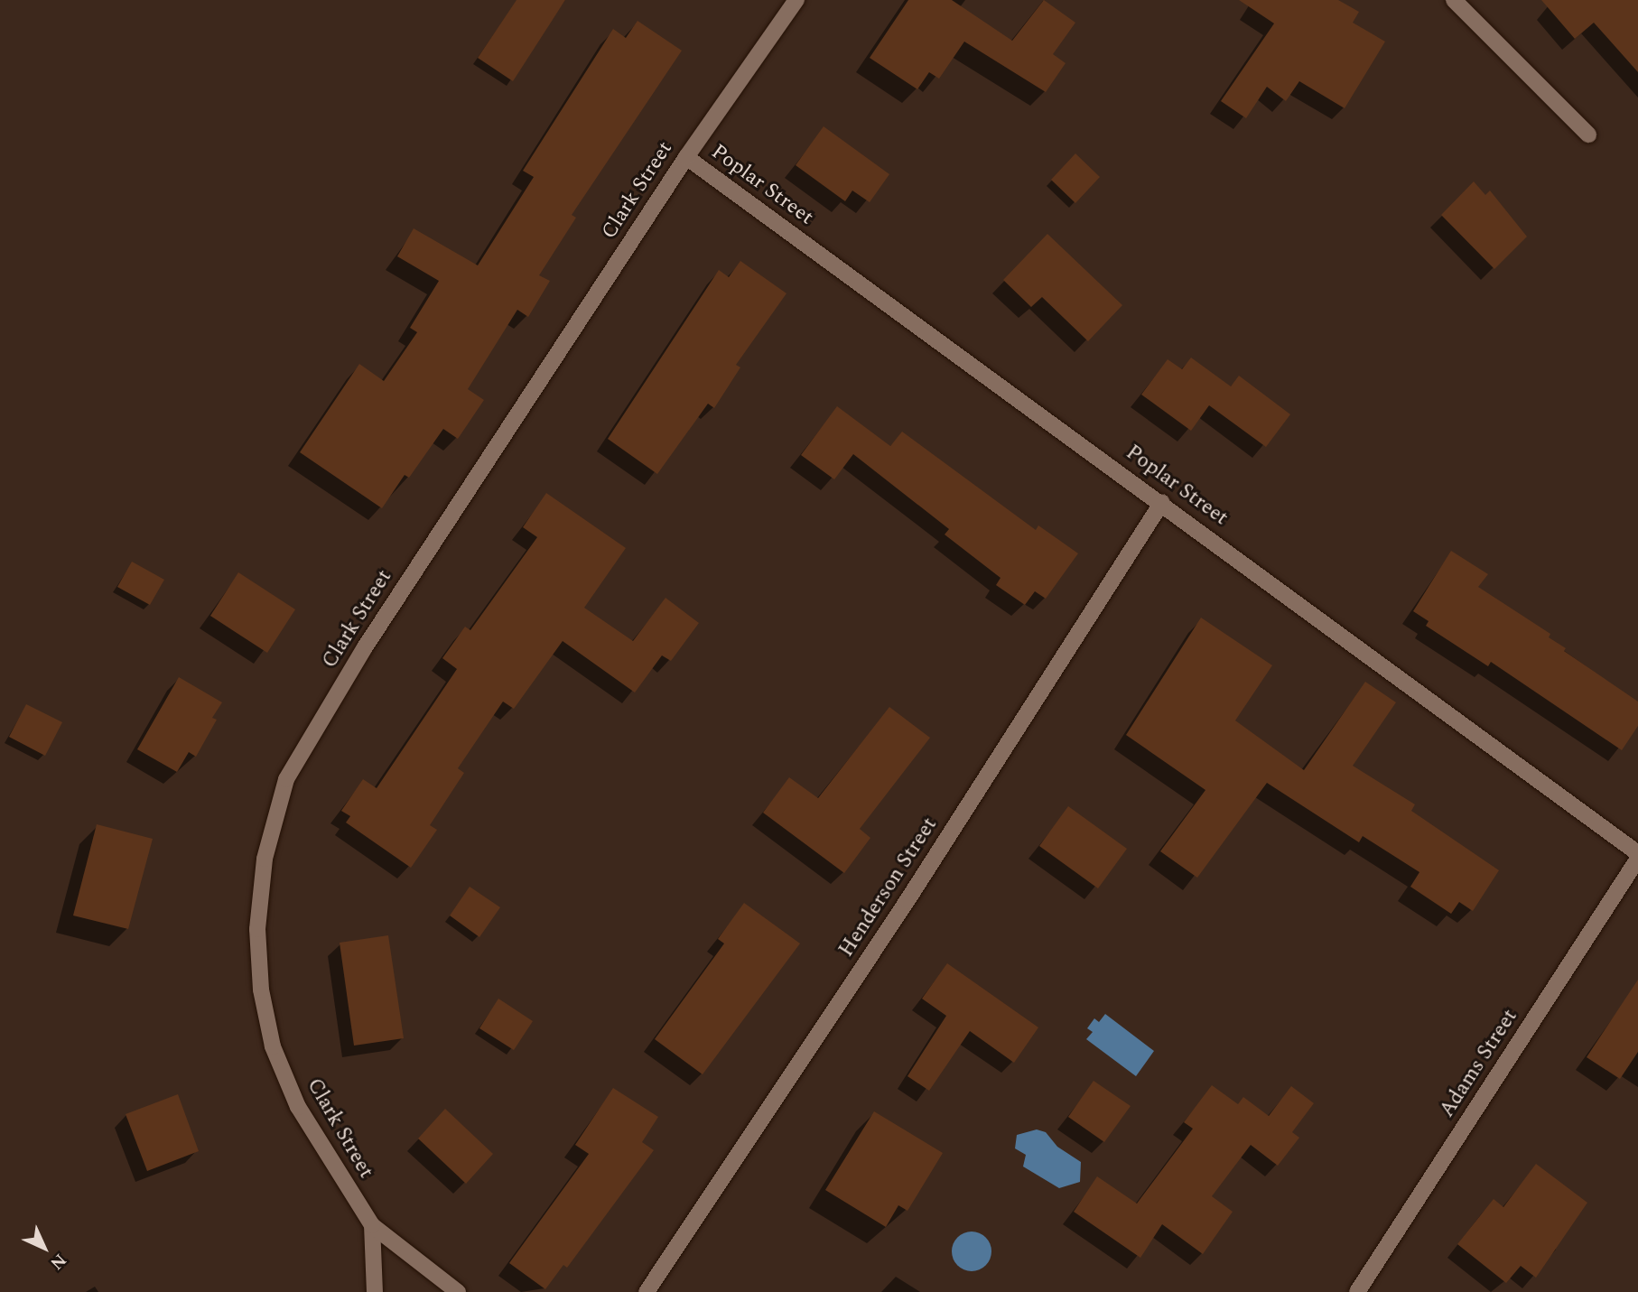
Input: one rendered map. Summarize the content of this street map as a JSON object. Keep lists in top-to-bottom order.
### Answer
{
  "streets": {
    "street": [
      "Poplar Street",
      "Clark Street",
      "Henderson Street",
      "Adams Street"
    ]
  },
  "crossings": [
    ["Poplar Street", "Clark Street"],
    ["Poplar Street", "Henderson Street"]
  ],
  "north": "bottom right"
}
